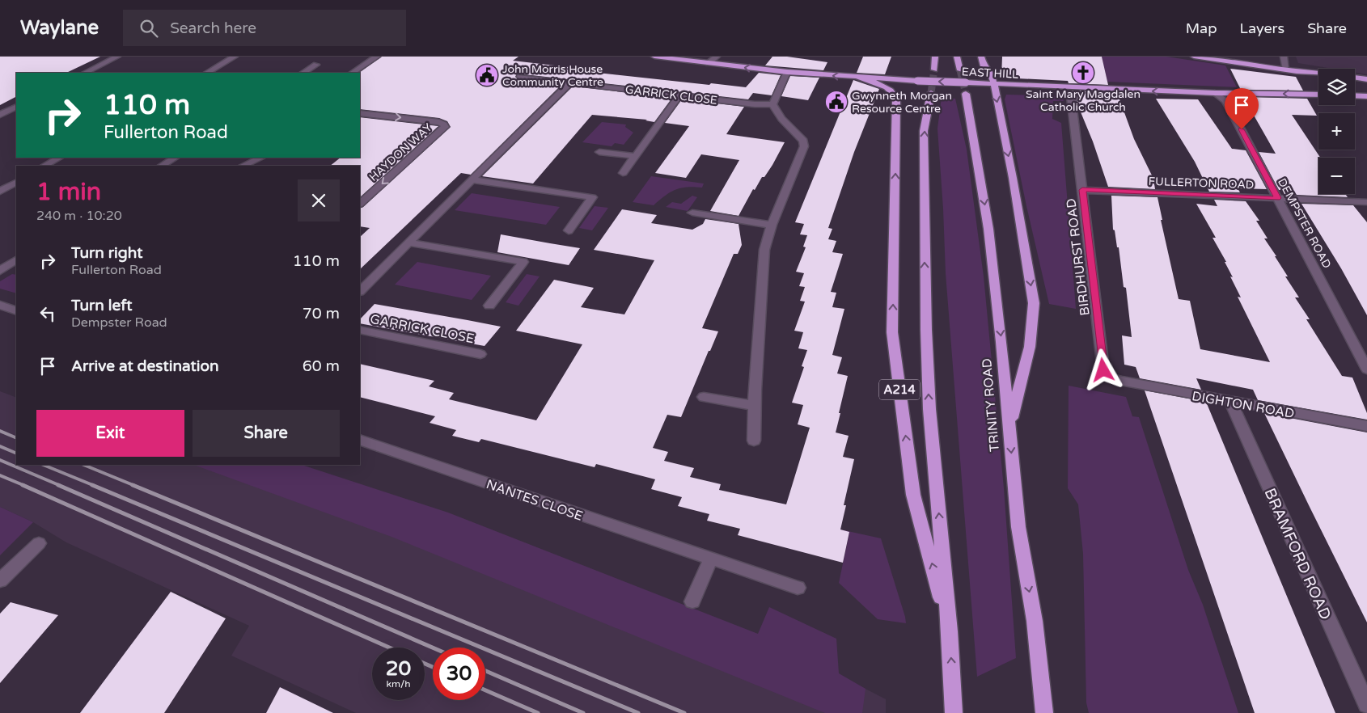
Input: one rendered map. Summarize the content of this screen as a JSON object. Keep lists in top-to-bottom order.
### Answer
{
  "streets": {
    "highway": ["EAST HILL", "A214", "TRINITY ROAD"],
    "street": [
      "GARRICK CLOSE",
      "HAYDON WAY",
      "FULLERTON ROAD",
      "DEMPSTER ROAD",
      "BIRDHURST ROAD",
      "DIGHTON ROAD",
      "NANTES CLOSE",
      "BRAMFORD ROAD"
    ]
  },
  "crossings": [
    ["EAST HILL", "DEMPSTER ROAD"],
    ["EAST HILL", "A214"],
    ["EAST HILL", "TRINITY ROAD"],
    ["FULLERTON ROAD", "DEMPSTER ROAD"],
    ["FULLERTON ROAD", "BIRDHURST ROAD"],
    ["BIRDHURST ROAD", "DIGHTON ROAD"],
    ["DIGHTON ROAD", "BRAMFORD ROAD"]
  ],
  "one_way": ["EAST HILL"],
  "places": {
    "church": ["Saint Mary Magdalen Catholic Church"],
    "public building": ["John Morris House Community Centre", "Gwynneth Morgan Resource Centre"]
  },
  "page": {
    "header": "Waylane",
    "search": "Search here",
    "nav": ["Map", "Layers", "Share"],
    "map_buttons": ["+", "−"],
    "turn": ["110 m", "Fullerton Road"],
    "heading": ["1 min", "240 m · 10:20"],
    "list": [
      {
        "name": "Turn right",
        "note": "Fullerton Road",
        "value": "110 m"
      },
      {
        "name": "Turn left",
        "note": "Dempster Road",
        "value": "70 m"
      },
      {
        "name": "Arrive at destination",
        "value": "60 m"
      }
    ],
    "buttons": ["Exit", "Share"],
    "speed": "20 km/h",
    "limit": "30"
  }
}
